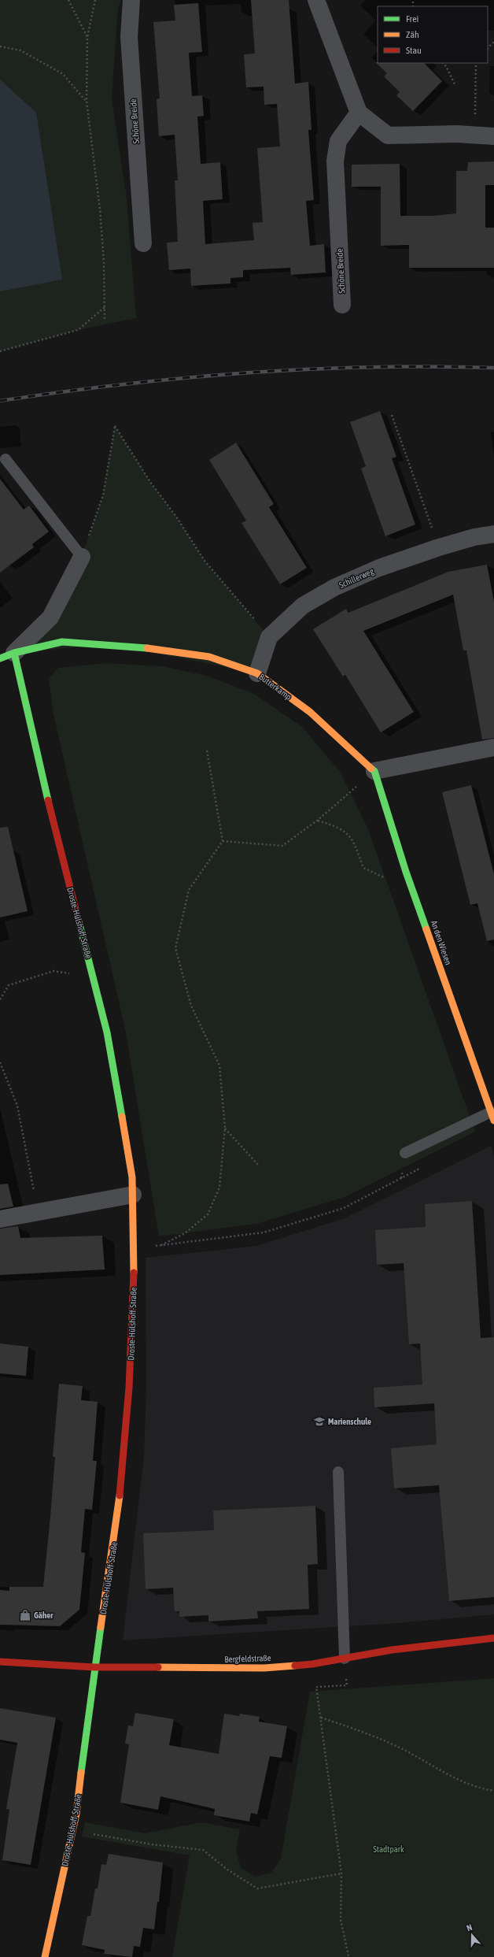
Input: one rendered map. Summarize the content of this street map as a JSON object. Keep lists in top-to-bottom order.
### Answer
{
  "streets": {
    "street": [
      "Schöne Breide",
      "Schillerweg",
      "Butterkamp",
      "Droste-Hülshoff-Straße",
      "An den Wiesen",
      "Bergfeldstraße"
    ]
  },
  "crossings": [
    ["Butterkamp", "Droste-Hülshoff-Straße"],
    ["Butterkamp", "An den Wiesen"],
    ["Droste-Hülshoff-Straße", "Bergfeldstraße"]
  ],
  "parks": ["Stadtpark"],
  "places": {
    "school or university": ["Marienschule"],
    "shop": ["Gäher"]
  },
  "legend": ["Frei", "Zäh", "Stau"],
  "north": "top"
}
